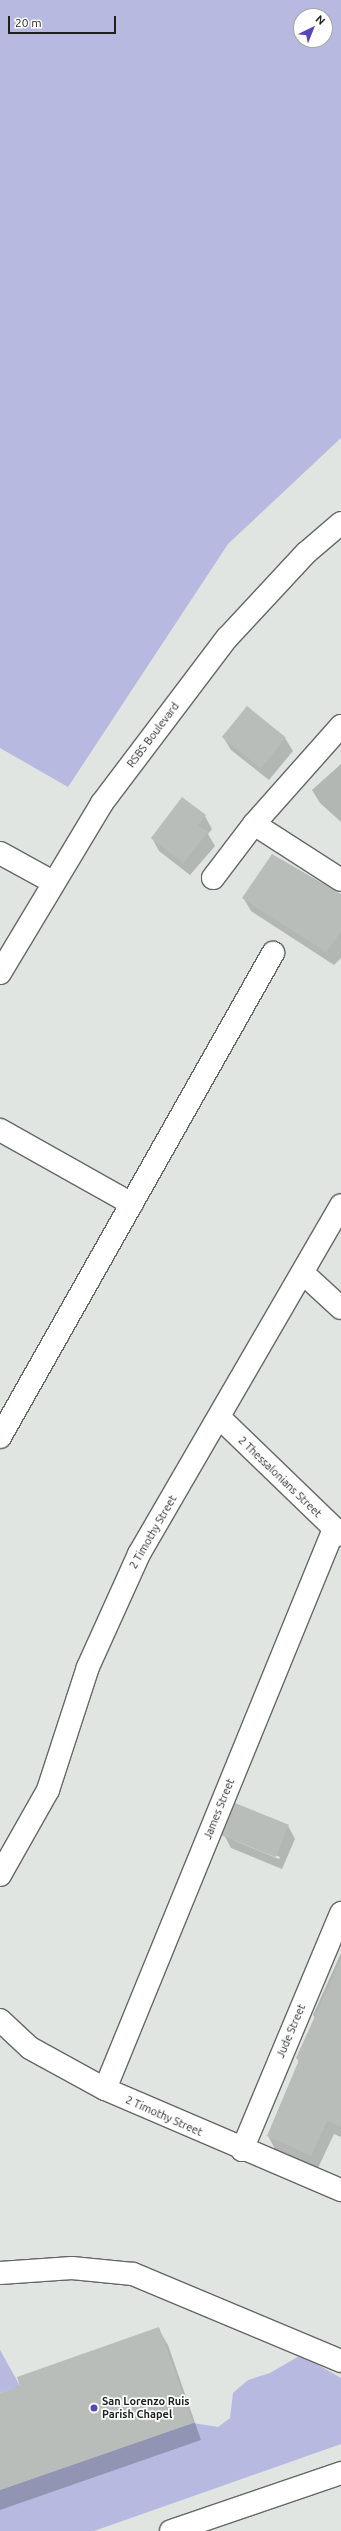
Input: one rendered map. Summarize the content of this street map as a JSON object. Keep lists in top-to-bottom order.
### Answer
{
  "streets": {
    "street": [
      "RSBS Boulevard",
      "2 Thessalonians Street",
      "2 Timothy Street",
      "James Street",
      "Jude Street"
    ]
  },
  "crossings": [
    ["2 Thessalonians Street", "2 Timothy Street"],
    ["2 Thessalonians Street", "James Street"],
    ["2 Timothy Street", "James Street"],
    ["2 Timothy Street", "Jude Street"]
  ],
  "places": ["San Lorenzo Ruis Parish Chapel"],
  "scale_bar": "20 m",
  "north": "top right"
}
